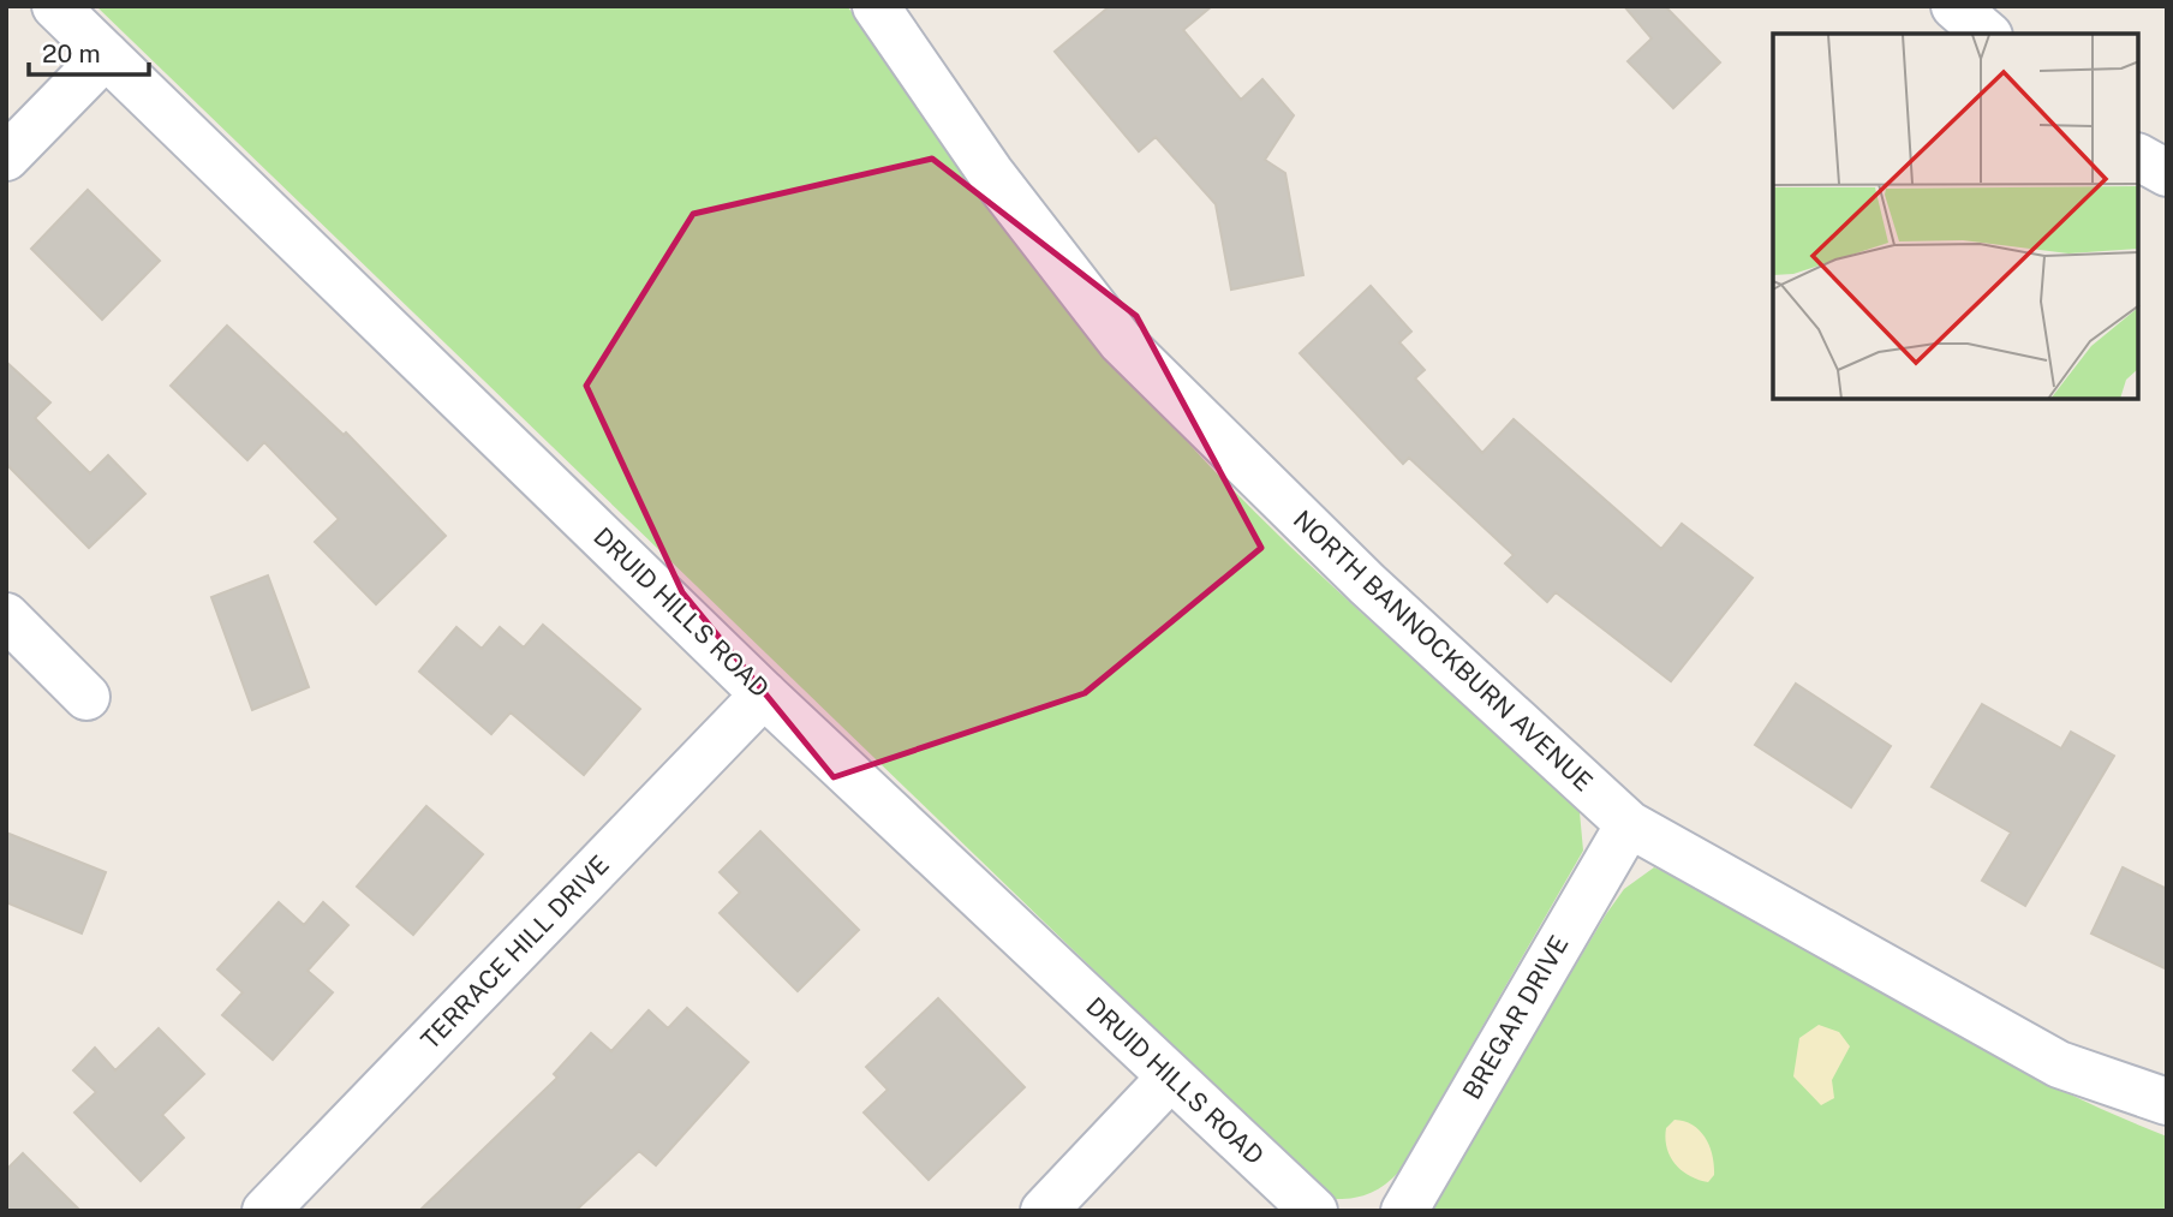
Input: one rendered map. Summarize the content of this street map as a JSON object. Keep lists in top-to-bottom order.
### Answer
{
  "streets": {
    "street": [
      "DRUID HILLS ROAD",
      "NORTH BANNOCKBURN AVENUE",
      "TERRACE HILL DRIVE",
      "BREGAR DRIVE"
    ]
  },
  "crossings": [
    ["DRUID HILLS ROAD", "TERRACE HILL DRIVE"],
    ["NORTH BANNOCKBURN AVENUE", "BREGAR DRIVE"]
  ],
  "scale_bar": "20 m"
}
